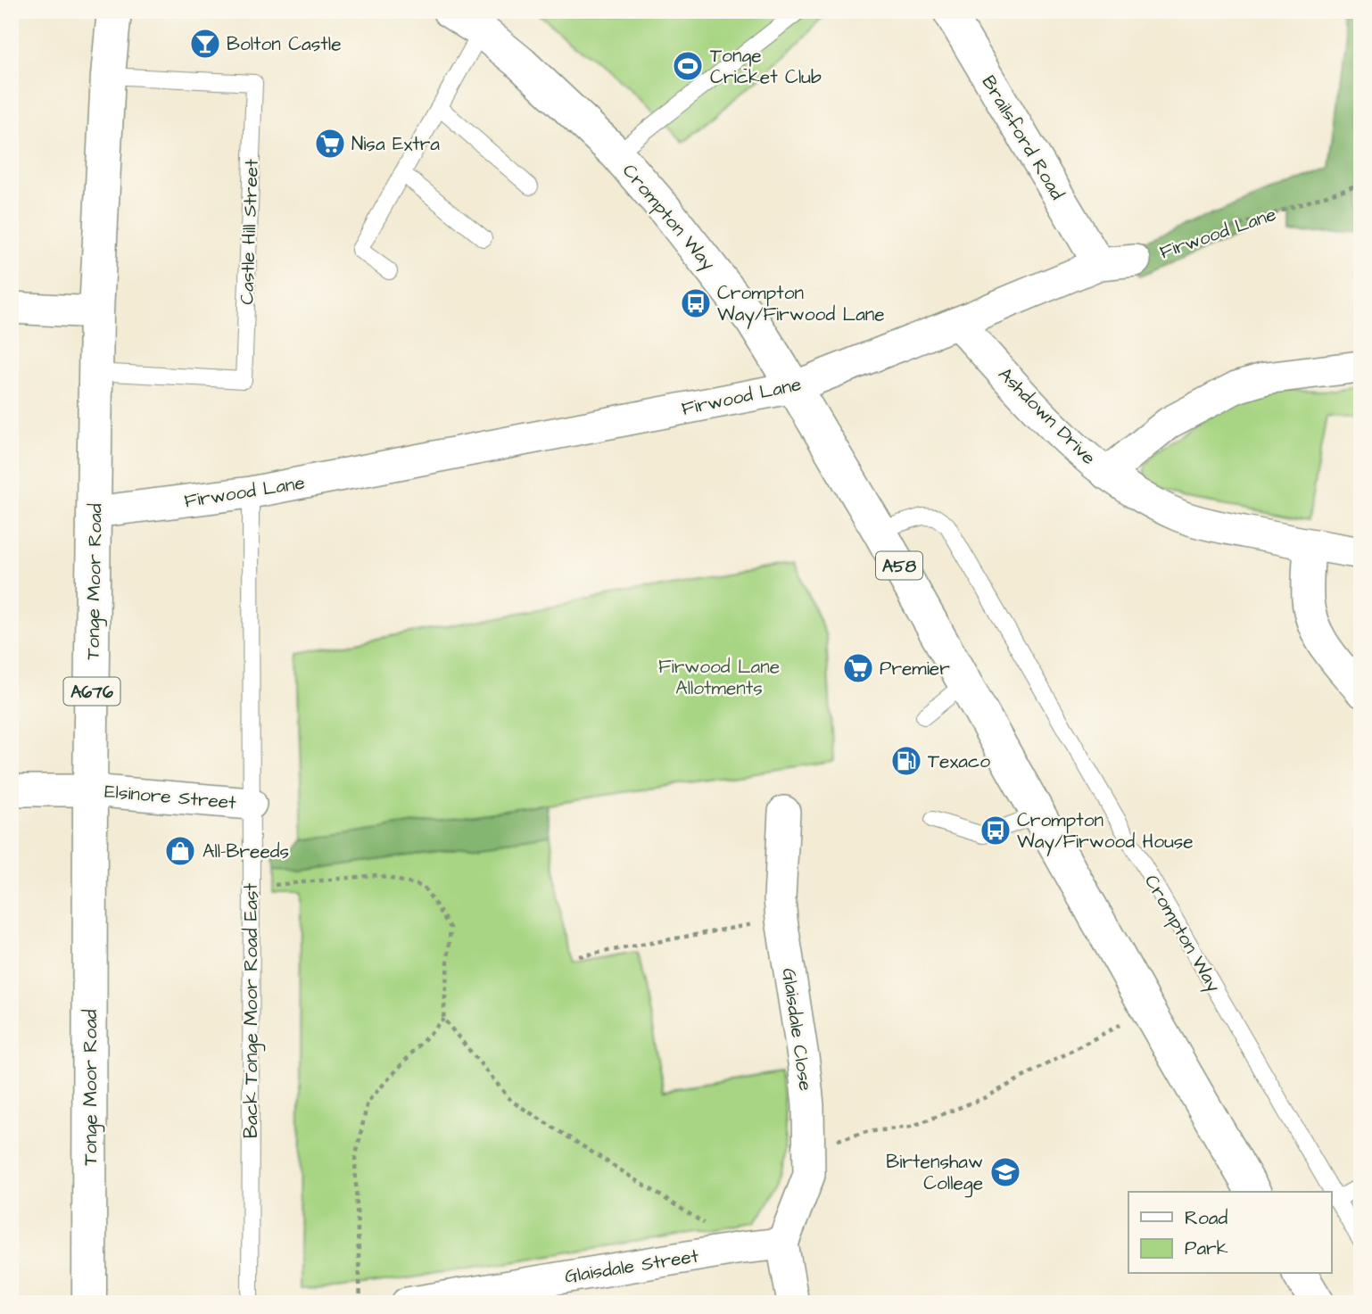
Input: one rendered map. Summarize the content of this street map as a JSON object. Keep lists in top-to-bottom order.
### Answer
{
  "streets": {
    "main road": [
      "Crompton Way",
      "A58",
      "Tonge Moor Road",
      "A676"
    ],
    "street": [
      "Brailsford Road",
      "Firwood Lane",
      "Ashdown Drive",
      "Elsinore Street",
      "Glaisdale Close",
      "Glaisdale Street"
    ],
    "lane": ["Castle Hill Street", "Back Tonge Moor Road East"]
  },
  "crossings": [
    ["Brailsford Road", "Firwood Lane"],
    ["Crompton Way", "Firwood Lane"],
    ["Castle Hill Street", "Tonge Moor Road"],
    ["Firwood Lane", "Ashdown Drive"],
    ["Firwood Lane", "Tonge Moor Road"],
    ["Firwood Lane", "Back Tonge Moor Road East"],
    ["Tonge Moor Road", "Elsinore Street"],
    ["Elsinore Street", "Back Tonge Moor Road East"],
    ["Glaisdale Close", "Glaisdale Street"]
  ],
  "parks": ["Firwood Lane Allotments"],
  "places": {
    "bar": ["Bolton Castle"],
    "sports": ["Tonge Cricket Club"],
    "supermarket": ["Nisa Extra", "Premier"],
    "bus stop": ["Crompton Way/Firwood Lane", "Crompton Way/Firwood House"],
    "fuel station": ["Texaco"],
    "shop": ["All-Breeds"],
    "school or university": ["Birtenshaw College"]
  },
  "legend": ["Road", "Park"]
}
